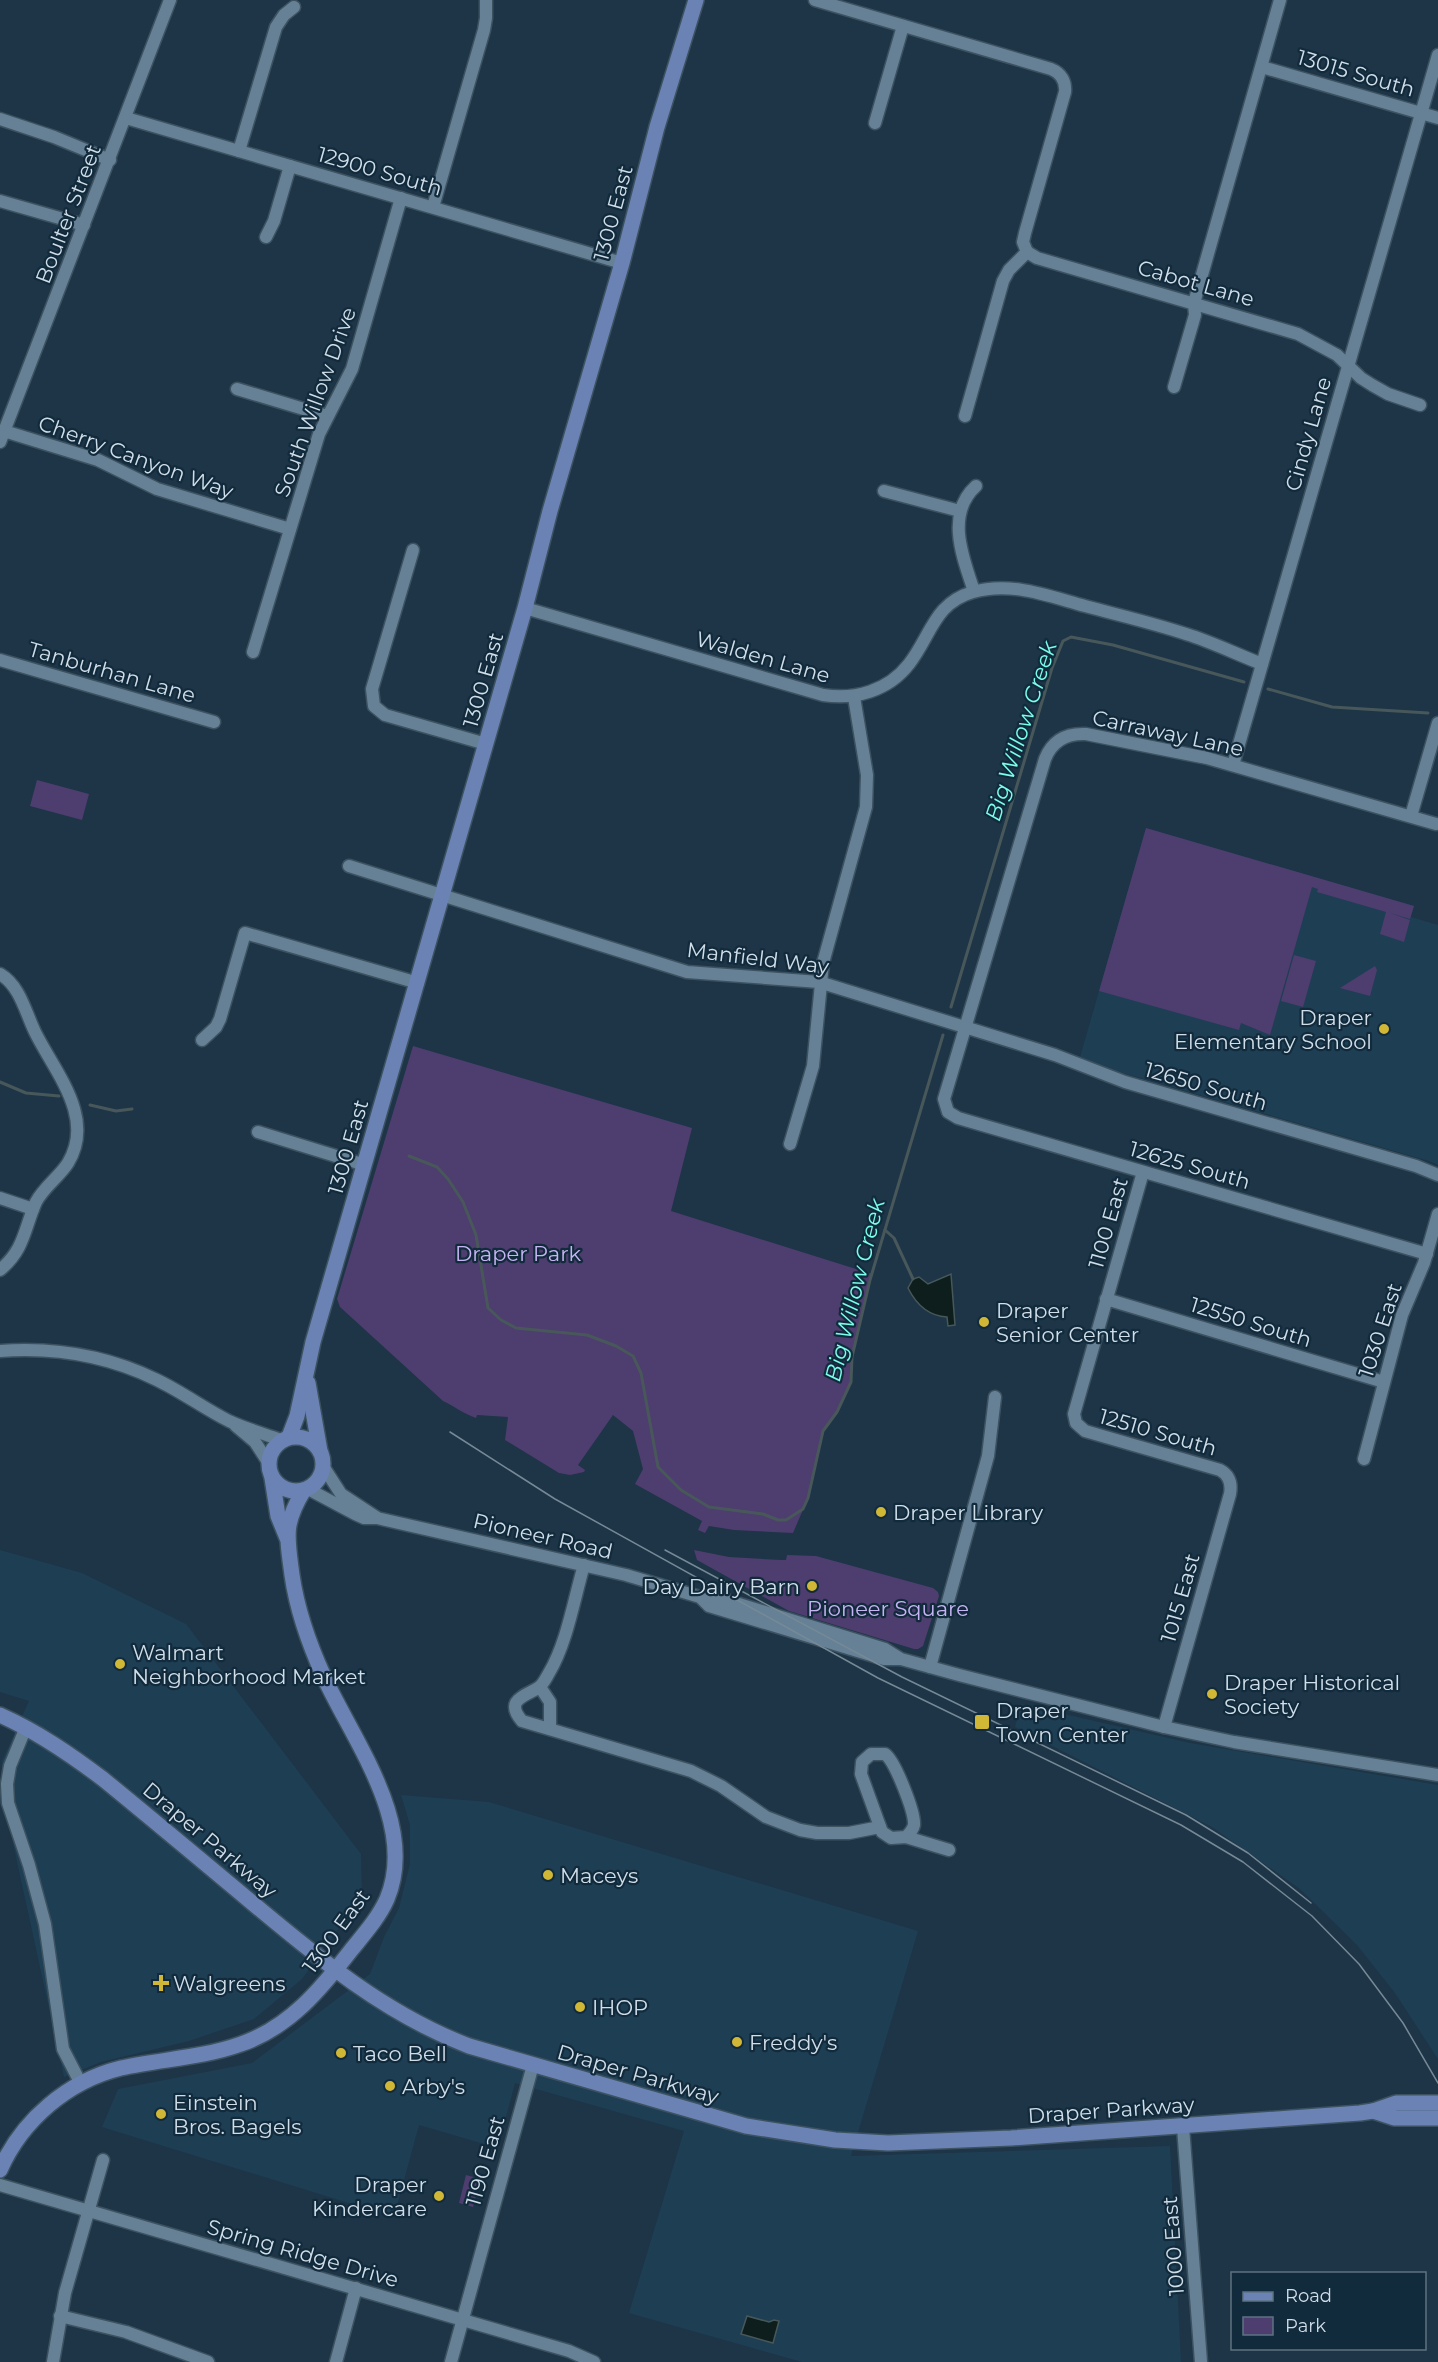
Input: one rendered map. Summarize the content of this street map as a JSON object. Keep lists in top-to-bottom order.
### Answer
{
  "streets": {
    "main road": ["1300 East", "Draper Parkway"],
    "street": [
      "13015 South",
      "12900 South",
      "Boulter Street",
      "Cabot Lane",
      "South Willow Drive",
      "Cindy Lane",
      "Cherry Canyon Way",
      "Walden Lane",
      "Tanburhan Lane",
      "Carraway Lane",
      "Manfield Way",
      "12650 South",
      "12625 South",
      "1100 East",
      "12550 South",
      "1030 East",
      "12510 South",
      "Pioneer Road",
      "1015 East",
      "1190 East",
      "1000 East",
      "Spring Ridge Drive"
    ]
  },
  "crossings": [
    ["13015 South", "Cindy Lane"],
    ["12900 South", "1300 East"],
    ["12900 South", "Boulter Street"],
    ["12900 South", "South Willow Drive"],
    ["1300 East", "Walden Lane"],
    ["1300 East", "Manfield Way"],
    ["1300 East", "Pioneer Road"],
    ["1300 East", "Draper Parkway"],
    ["Boulter Street", "Cherry Canyon Way"],
    ["Cabot Lane", "Cindy Lane"],
    ["South Willow Drive", "Cherry Canyon Way"],
    ["Cindy Lane", "Walden Lane"],
    ["Cindy Lane", "Carraway Lane"],
    ["Carraway Lane", "Manfield Way"],
    ["Carraway Lane", "12650 South"],
    ["Carraway Lane", "12625 South"],
    ["Manfield Way", "12650 South"],
    ["12625 South", "1100 East"],
    ["12625 South", "1030 East"],
    ["1100 East", "12550 South"],
    ["1100 East", "12510 South"],
    ["12550 South", "1030 East"],
    ["12510 South", "1015 East"],
    ["Pioneer Road", "1015 East"],
    ["Draper Parkway", "1190 East"],
    ["Draper Parkway", "1000 East"],
    ["1190 East", "Spring Ridge Drive"]
  ],
  "water": ["Big Willow Creek"],
  "parks": ["Draper Park", "Pioneer Square"],
  "places": {
    "other": [
      "Draper Elementary School",
      "Draper Senior Center",
      "Draper Library",
      "Day Dairy Barn",
      "Walmart Neighborhood Market",
      "Draper Historical Society",
      "Maceys",
      "IHOP",
      "Freddy's",
      "Taco Bell",
      "Arby's",
      "Einstein Bros. Bagels",
      "Draper Kindercare"
    ],
    "transit": ["Draper Town Center"],
    "health": ["Walgreens"]
  },
  "legend": ["Road", "Park"]
}
